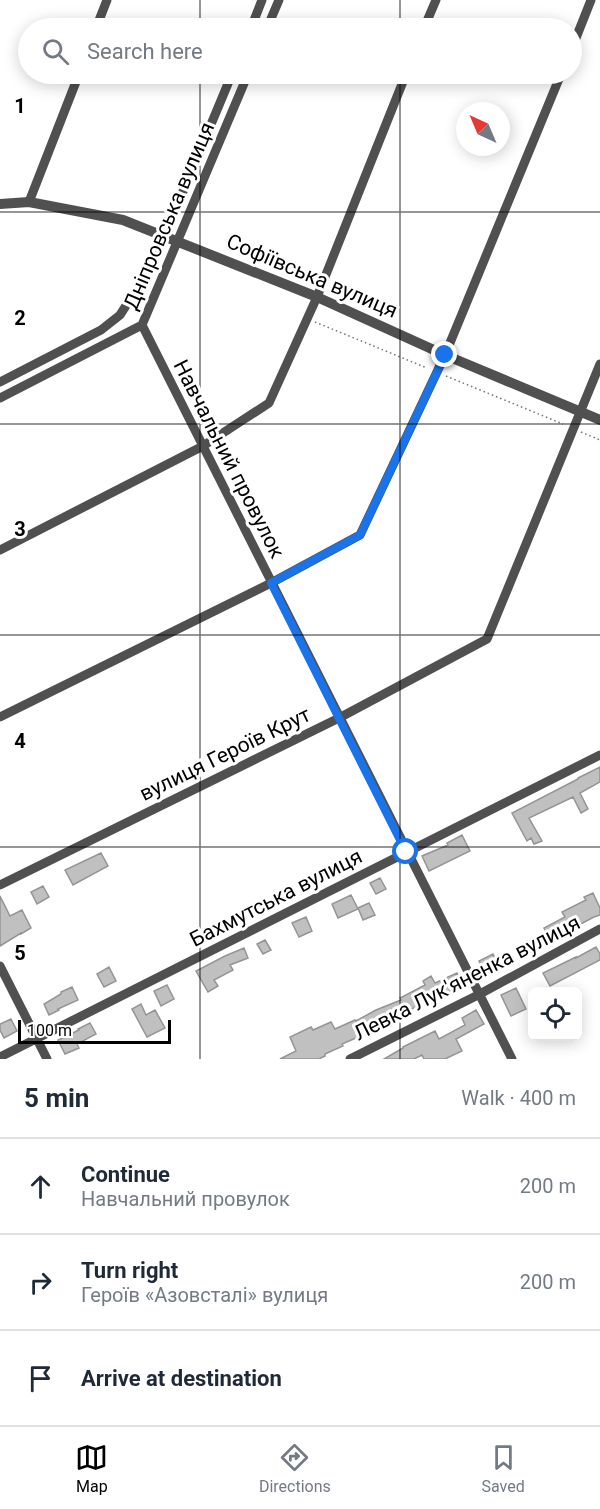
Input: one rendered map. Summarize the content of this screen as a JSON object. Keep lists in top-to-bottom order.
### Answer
{
  "streets": {
    "street": [
      "Дніпровська вулиця",
      "Софіївська вулиця",
      "Навчальний провулок",
      "вулиця Героїв Крут",
      "Бахмутська вулиця",
      "Левка Лук'яненка вулиця"
    ]
  },
  "crossings": [
    ["Дніпровська вулиця", "Софіївська вулиця"],
    ["Дніпровська вулиця", "Навчальний провулок"],
    ["Софіївська вулиця", "вулиця Героїв Крут"],
    ["Навчальний провулок", "вулиця Героїв Крут"],
    ["Навчальний провулок", "Бахмутська вулиця"],
    ["Навчальний провулок", "Левка Лук'яненка вулиця"]
  ],
  "scale_bar": "100 m",
  "north": "top left",
  "page": {
    "search": "Search here",
    "scale": "100 m",
    "heading": ["5 min", "Walk · 400 m"],
    "list": [
      ["Continue", "Навчальний провулок", "200 m"],
      ["Turn right", "Героїв «Азовсталі» вулиця", "200 m"],
      "Arrive at destination"
    ],
    "nav": ["Map", "Directions", "Saved"]
  },
  "grid": {
    "rows": [
      "1",
      "2",
      "3",
      "4",
      "5"
    ]
  }
}
